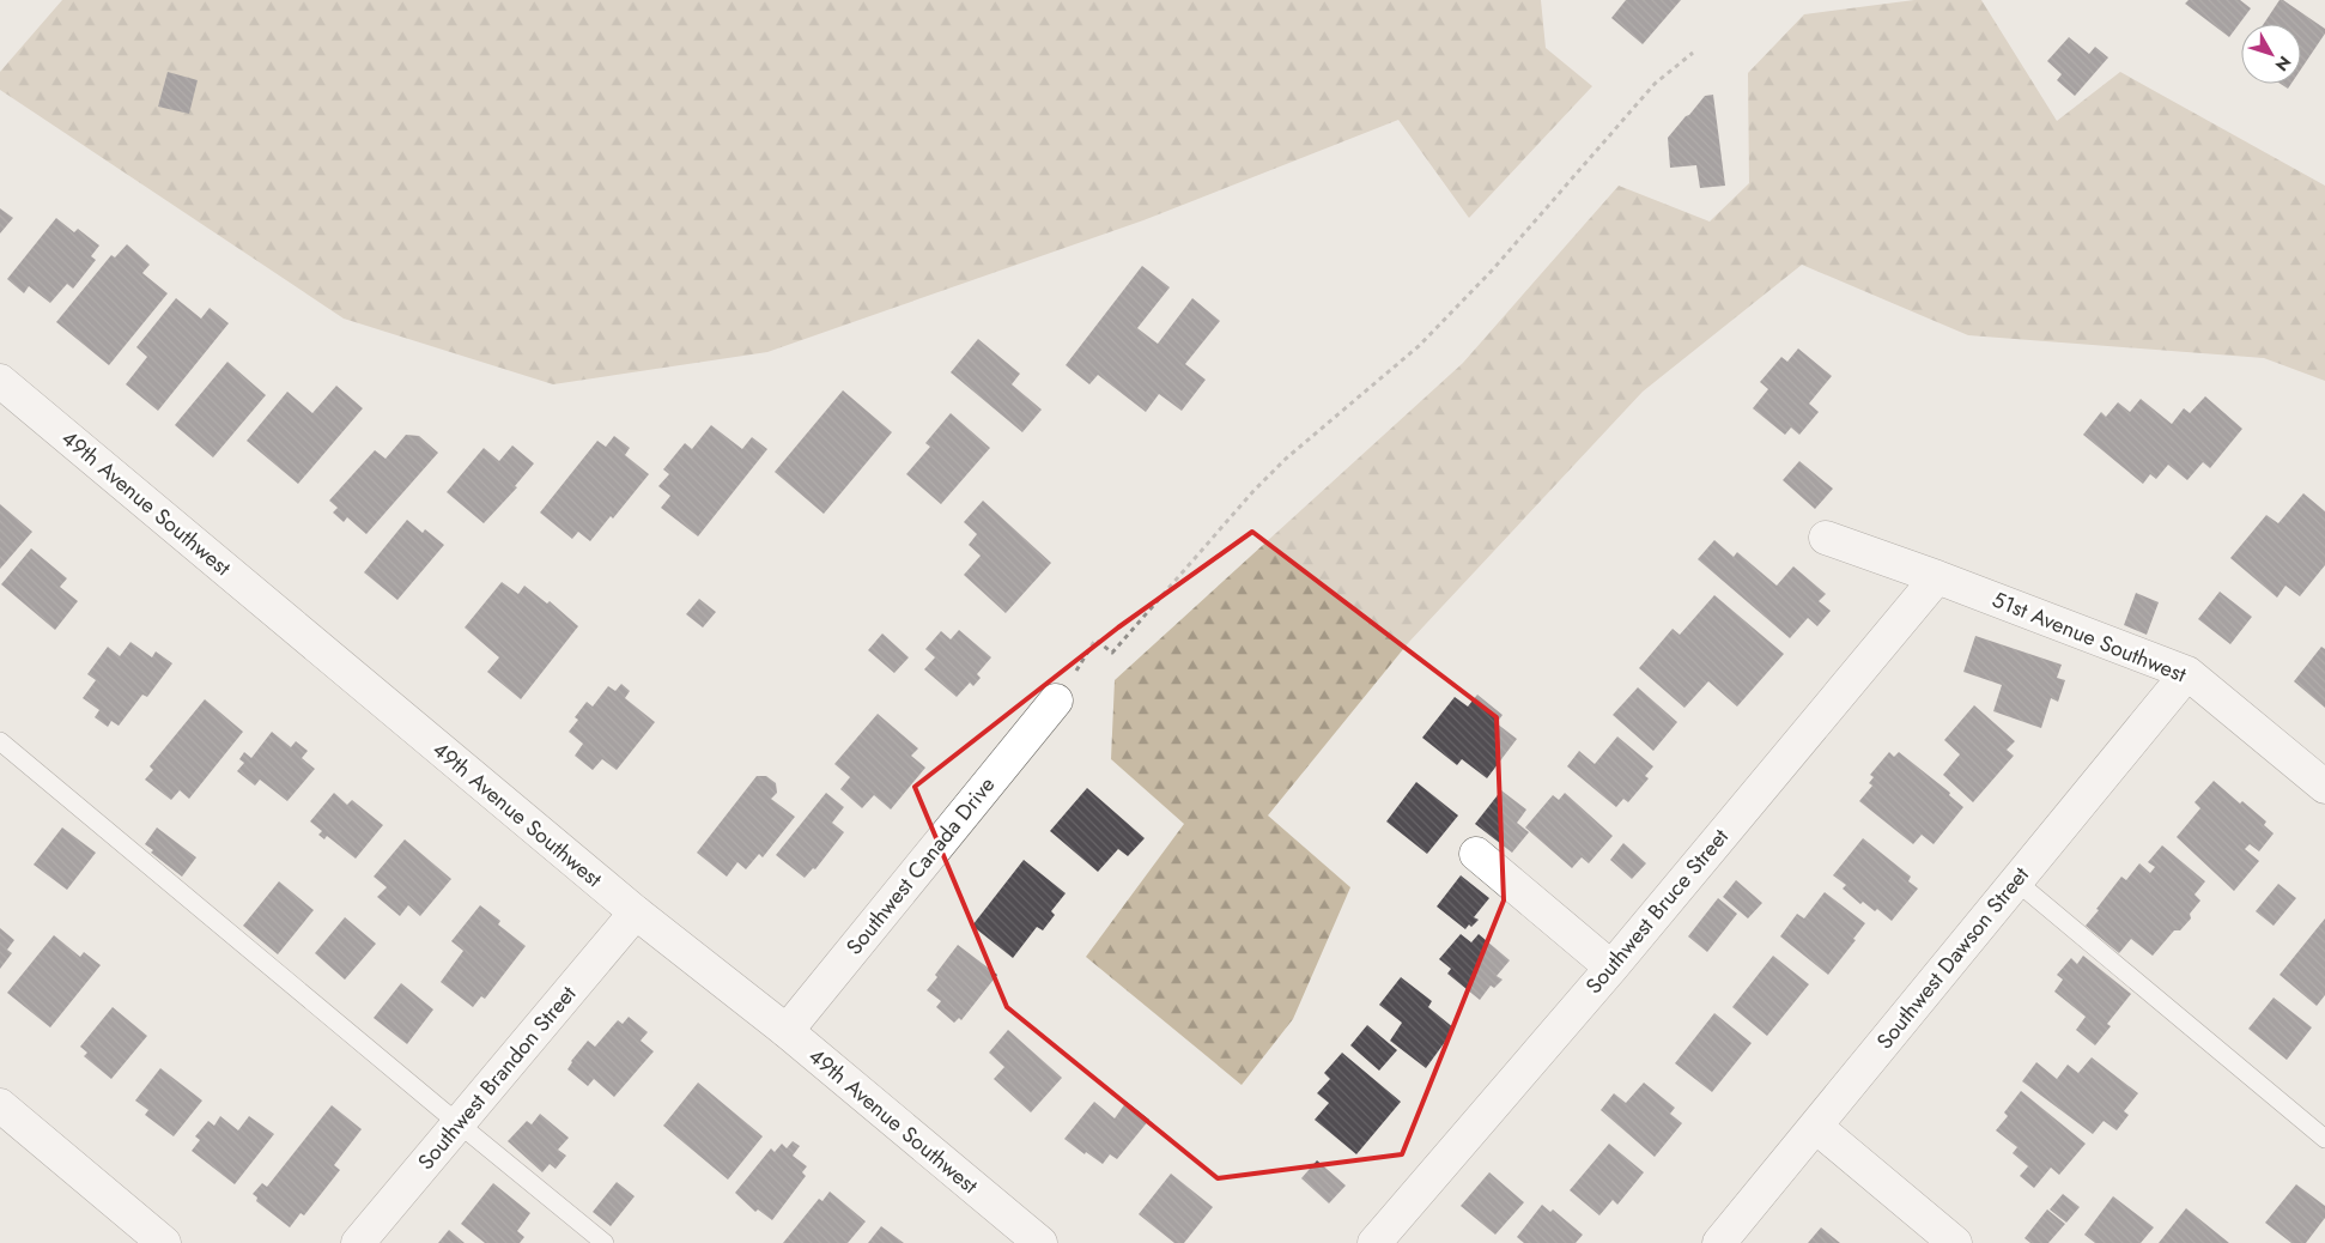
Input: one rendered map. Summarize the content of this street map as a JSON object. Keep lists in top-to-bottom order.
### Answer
{
  "streets": {
    "street": [
      "49th Avenue Southwest",
      "51st Avenue Southwest",
      "Southwest Canada Drive",
      "Southwest Bruce Street",
      "Southwest Dawson Street",
      "Southwest Brandon Street"
    ]
  },
  "crossings": [
    ["49th Avenue Southwest", "Southwest Canada Drive"],
    ["49th Avenue Southwest", "Southwest Brandon Street"],
    ["51st Avenue Southwest", "Southwest Bruce Street"],
    ["51st Avenue Southwest", "Southwest Dawson Street"]
  ],
  "north": "bottom right"
}
